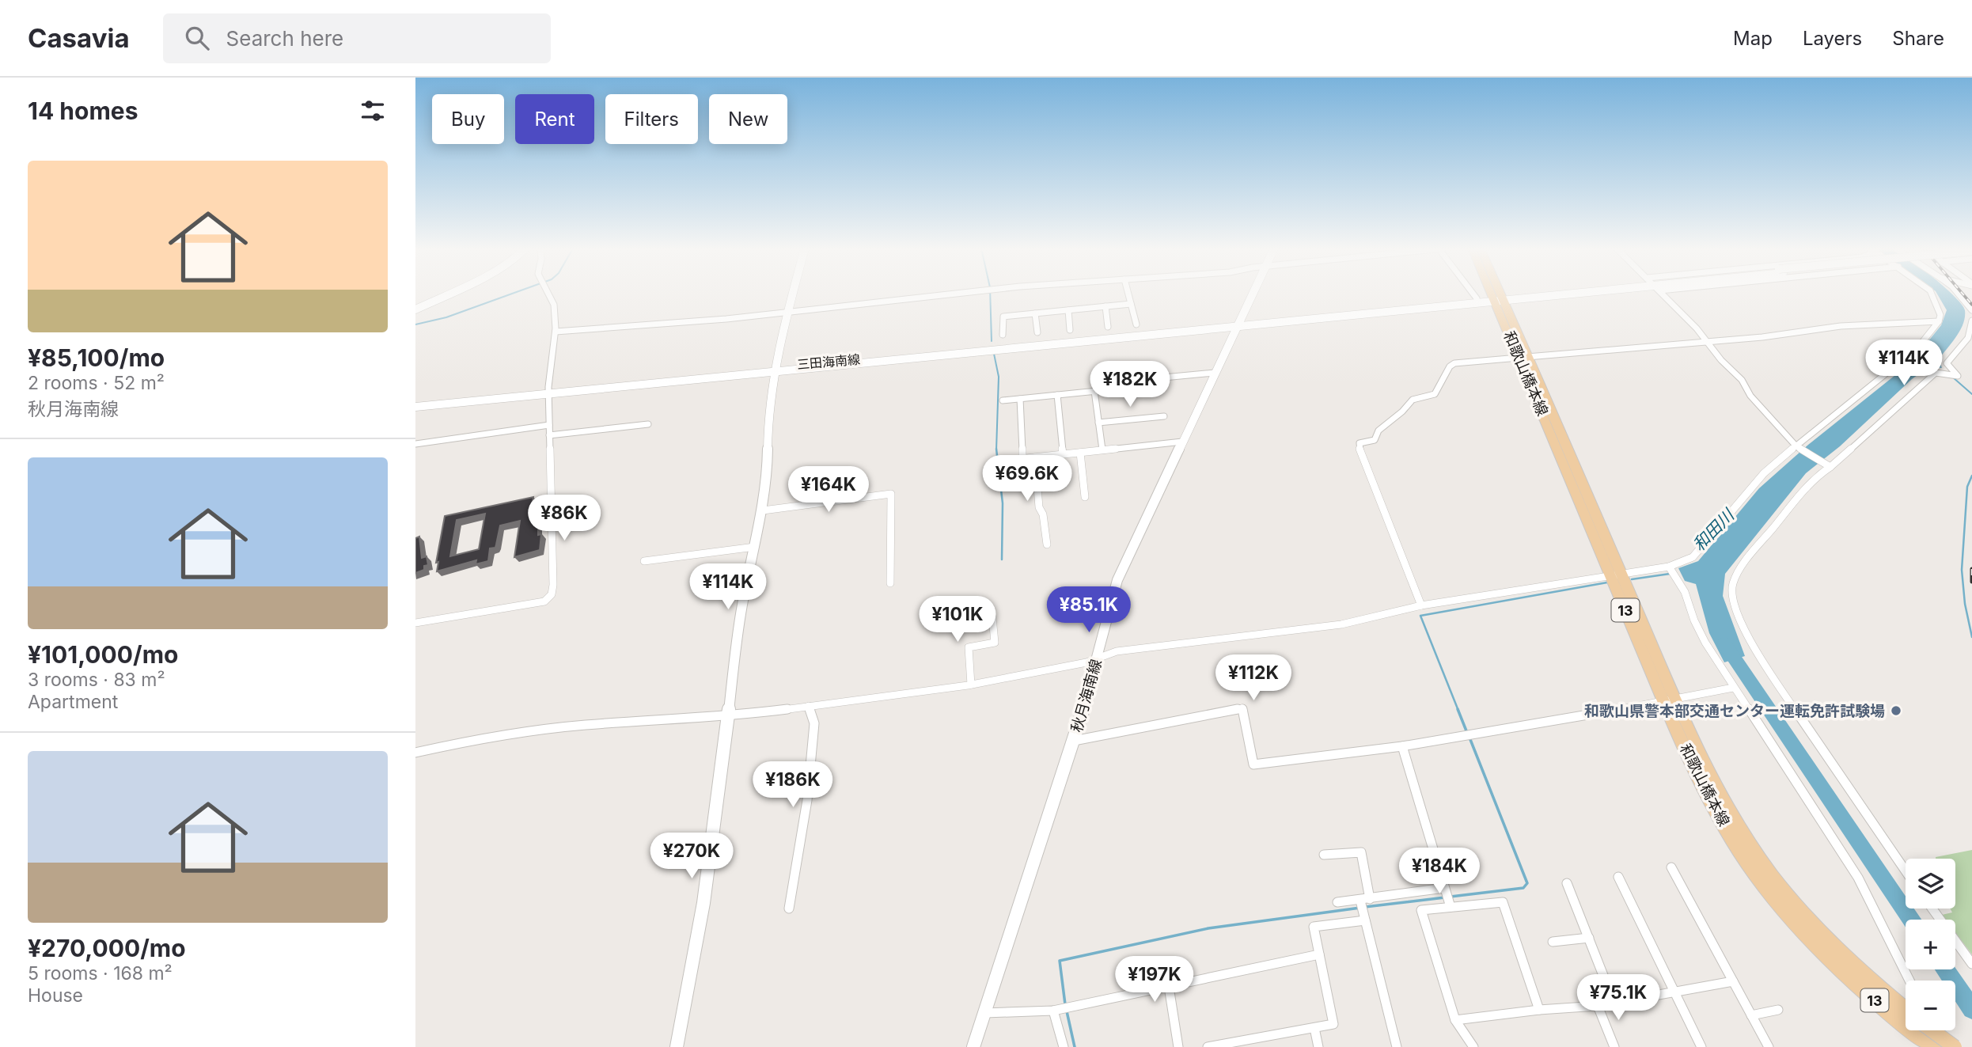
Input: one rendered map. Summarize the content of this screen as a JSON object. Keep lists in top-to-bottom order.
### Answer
{
  "streets": {
    "main road": [
      "三田海南線",
      "和歌山橋本線",
      "13",
      "秋月海南線"
    ]
  },
  "crossings": [
    ["三田海南線", "秋月海南線"]
  ],
  "water": ["和田川"],
  "places": ["和歌山県警本部交通センター運転免許試験場"],
  "page": {
    "header": "Casavia",
    "search": "Search here",
    "nav": ["Map", "Layers", "Share"],
    "heading": "14 homes",
    "chip": [
      "Buy",
      "Rent",
      "Filters",
      "New"
    ],
    "list": [
      {
        "name": "¥85,100/mo",
        "note": "2 rooms · 52 m² · 秋月海南線"
      },
      {
        "name": "¥101,000/mo",
        "note": "3 rooms · 83 m² · Apartment"
      },
      {
        "name": "¥270,000/mo",
        "note": "5 rooms · 168 m² · House"
      }
    ],
    "price": [
      "¥114K",
      "¥182K",
      "¥69.6K",
      "¥164K",
      "¥86K",
      "¥114K",
      "¥85.1K",
      "¥101K",
      "¥112K",
      "¥186K",
      "¥270K",
      "¥184K",
      "¥197K",
      "¥75.1K"
    ],
    "map_buttons": ["+", "−"]
  }
}
